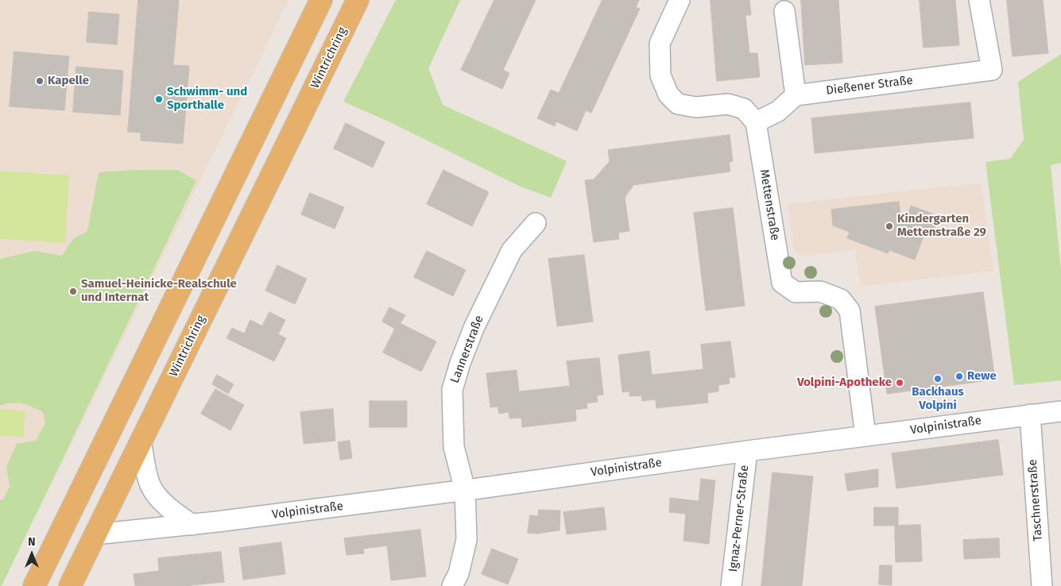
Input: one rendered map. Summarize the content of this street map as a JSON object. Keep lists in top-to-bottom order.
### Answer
{
  "streets": {
    "main road": ["Wintrichring"],
    "street": [
      "Dießener Straße",
      "Mettenstraße",
      "Lannerstraße",
      "Volpinistraße",
      "Taschnerstraße",
      "Ignaz-Perner-Straße"
    ]
  },
  "crossings": [
    ["Wintrichring", "Volpinistraße"],
    ["Mettenstraße", "Volpinistraße"],
    ["Lannerstraße", "Volpinistraße"],
    ["Volpinistraße", "Taschnerstraße"],
    ["Volpinistraße", "Ignaz-Perner-Straße"]
  ],
  "places": [
    "Kapelle",
    "Schwimm- und Sporthalle",
    "Kindergarten Mettenstraße 29",
    "Samuel-Heinicke-Realschule und Internat",
    "Rewe",
    "Backhaus Volpini",
    "Volpini-Apotheke"
  ],
  "north": "top"
}
